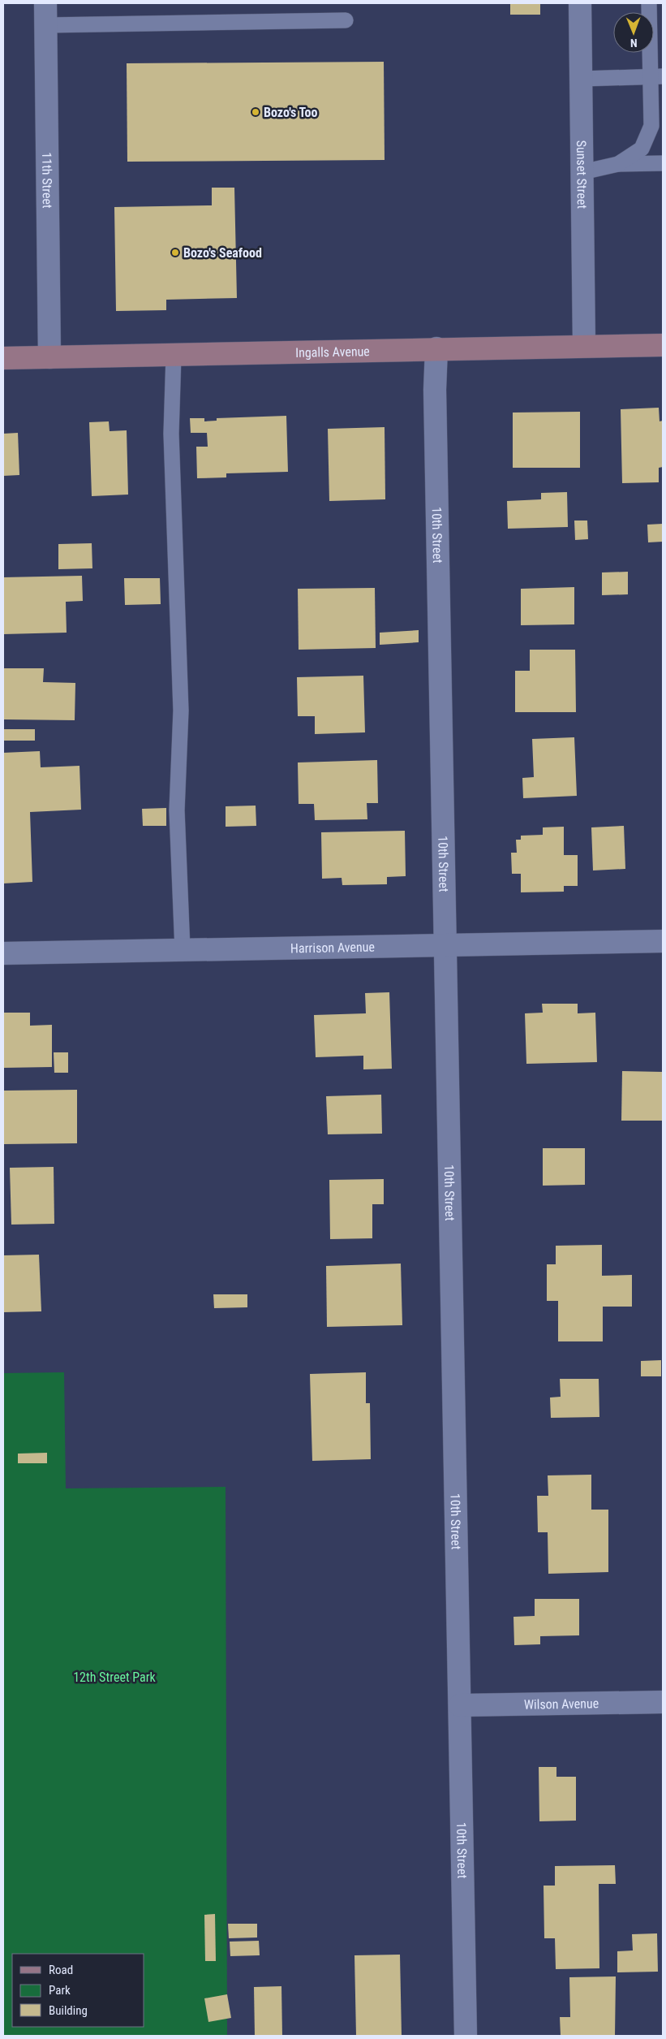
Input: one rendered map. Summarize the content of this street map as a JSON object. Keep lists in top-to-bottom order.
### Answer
{
  "streets": {
    "main road": ["Ingalls Avenue"],
    "street": [
      "Sunset Street",
      "11th Street",
      "10th Street",
      "Harrison Avenue",
      "Wilson Avenue"
    ]
  },
  "crossings": [
    ["Sunset Street", "Ingalls Avenue"],
    ["11th Street", "Ingalls Avenue"],
    ["Ingalls Avenue", "10th Street"],
    ["10th Street", "Harrison Avenue"],
    ["10th Street", "Wilson Avenue"]
  ],
  "parks": ["12th Street Park"],
  "places": ["Bozo's Too", "Bozo's Seafood"],
  "legend": ["Road", "Park", "Building"],
  "north": "bottom"
}
